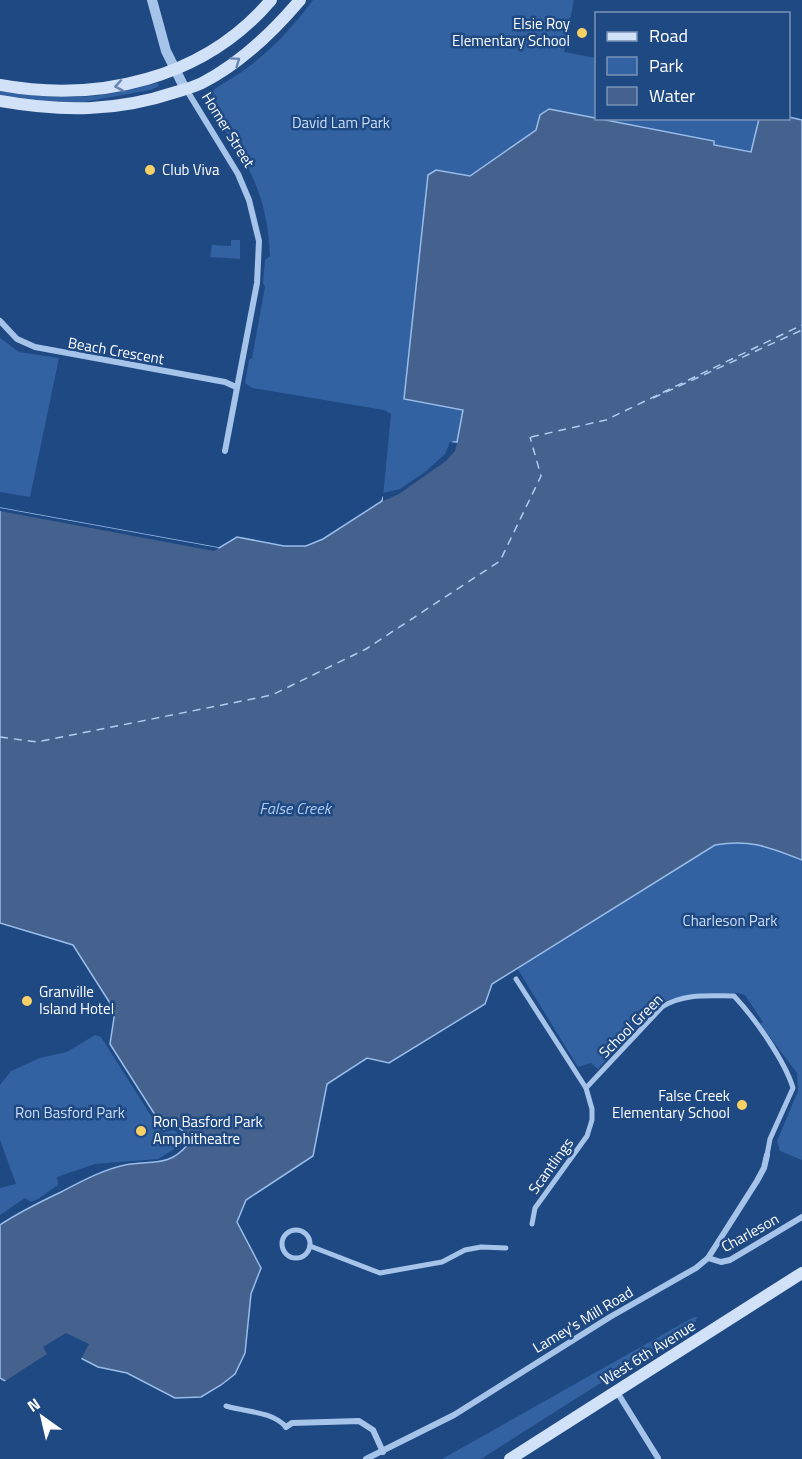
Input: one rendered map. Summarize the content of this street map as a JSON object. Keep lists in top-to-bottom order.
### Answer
{
  "streets": {
    "main road": ["West 6th Avenue"],
    "street": [
      "Homer Street",
      "Beach Crescent",
      "School Green",
      "Scantlings",
      "Charleson",
      "Lamey's Mill Road"
    ]
  },
  "crossings": [
    ["Homer Street", "Beach Crescent"],
    ["School Green", "Scantlings"],
    ["School Green", "Lamey's Mill Road"],
    ["Charleson", "Lamey's Mill Road"]
  ],
  "water": ["False Creek"],
  "parks": ["David Lam Park", "Charleson Park", "Ron Basford Park"],
  "places": [
    "Elsie Roy Elementary School",
    "Club Viva",
    "Granville Island Hotel",
    "False Creek Elementary School",
    "Ron Basford Park Amphitheatre"
  ],
  "legend": ["Road", "Park", "Water"],
  "north": "top left"
}
